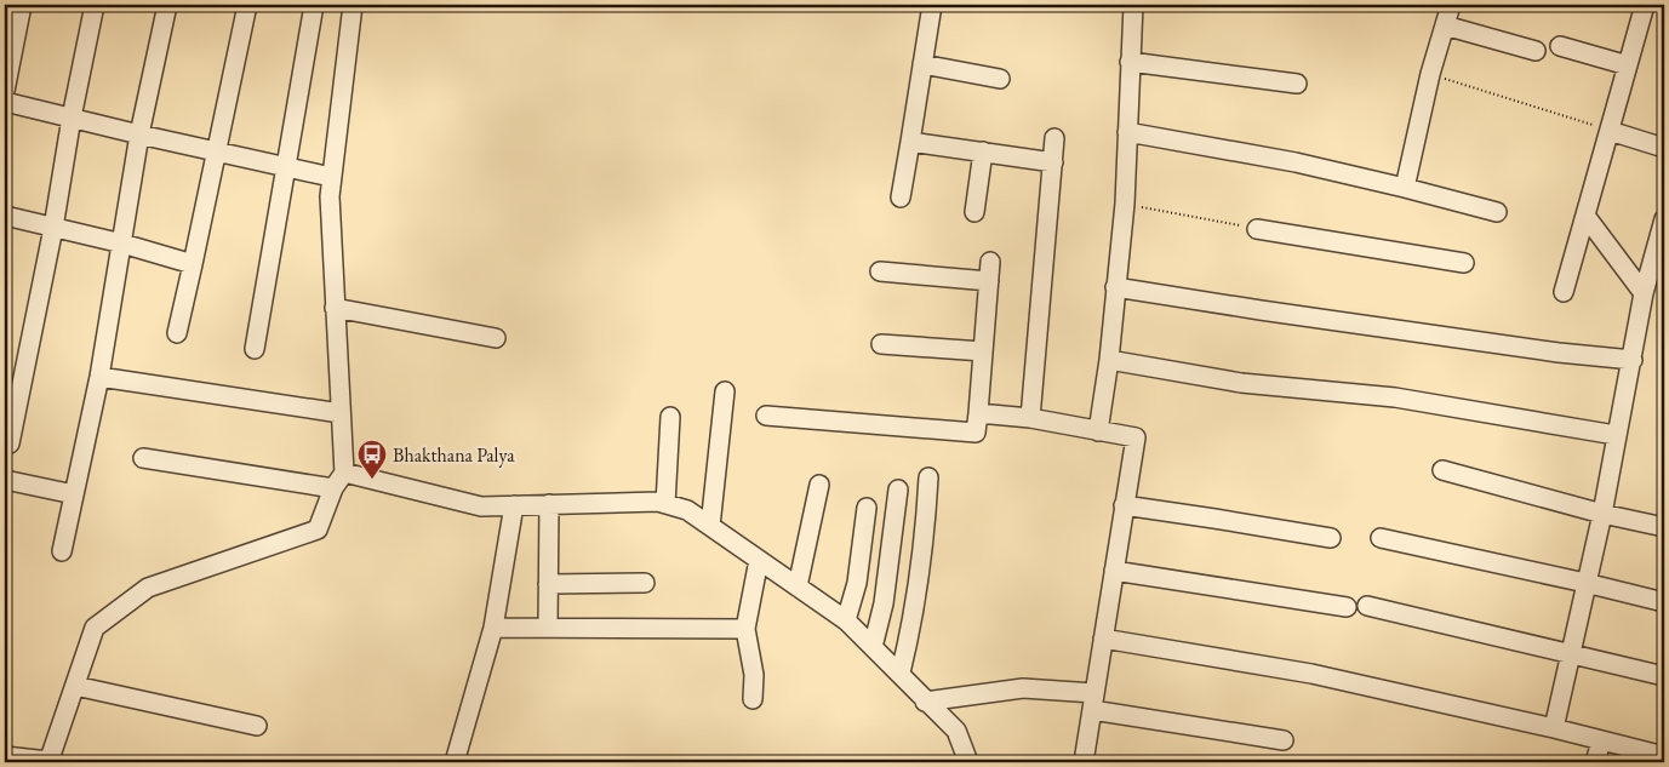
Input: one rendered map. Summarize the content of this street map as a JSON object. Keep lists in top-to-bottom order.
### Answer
{
  "places": {
    "bus stop": ["Bhakthana Palya"]
  }
}
